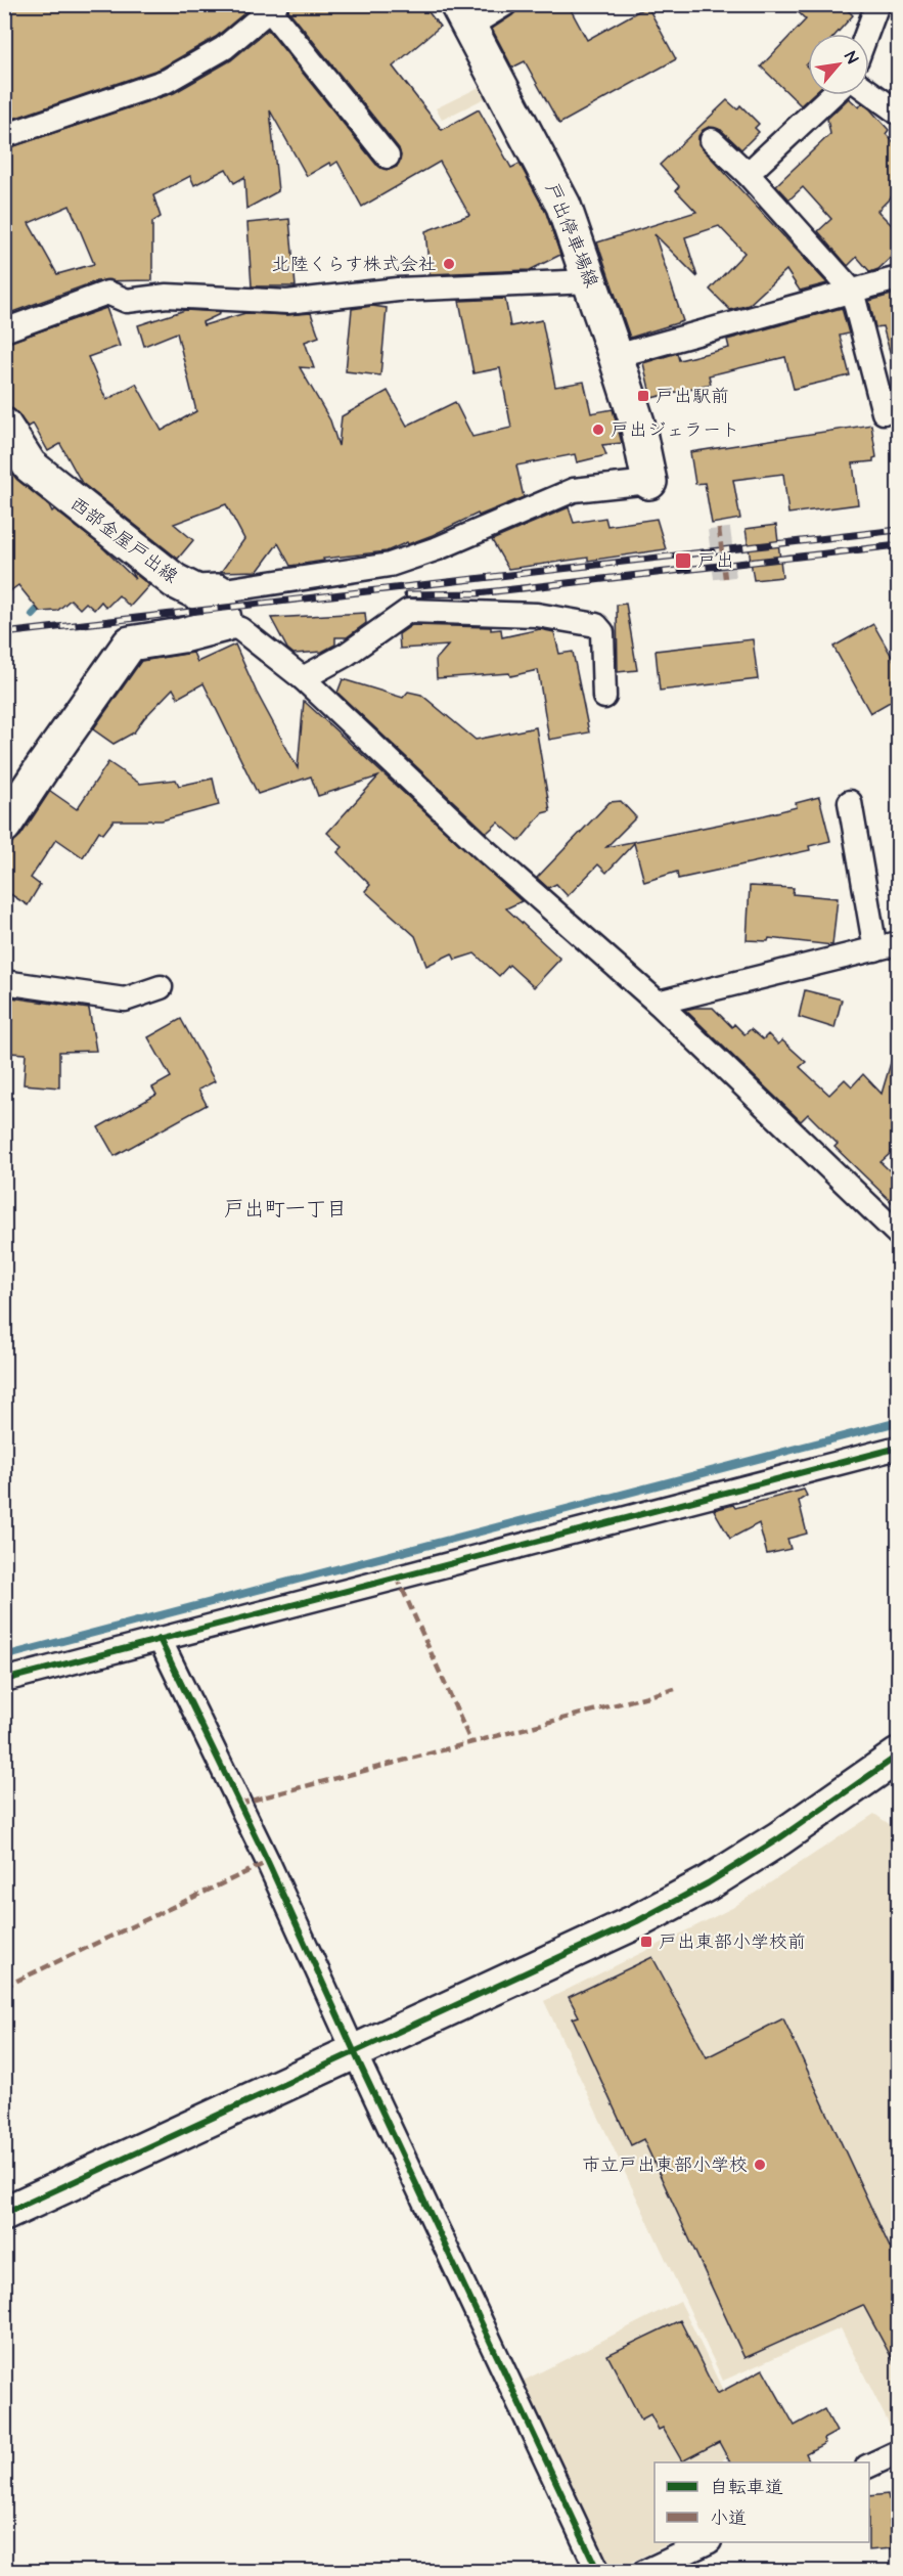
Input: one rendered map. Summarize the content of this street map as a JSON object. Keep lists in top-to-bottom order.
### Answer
{
  "streets": {
    "main road": ["戸出停車場線", "西部金屋戸出線"]
  },
  "districts": ["戸出町一丁目"],
  "places": {
    "other": ["北陸くらす株式会社", "戸出ジェラート", "市立戸出東部小学校"],
    "transit": ["戸出駅前", "戸出", "戸出東部小学校前"]
  },
  "legend": ["自転車道", "小道"],
  "north": "top right"
}
